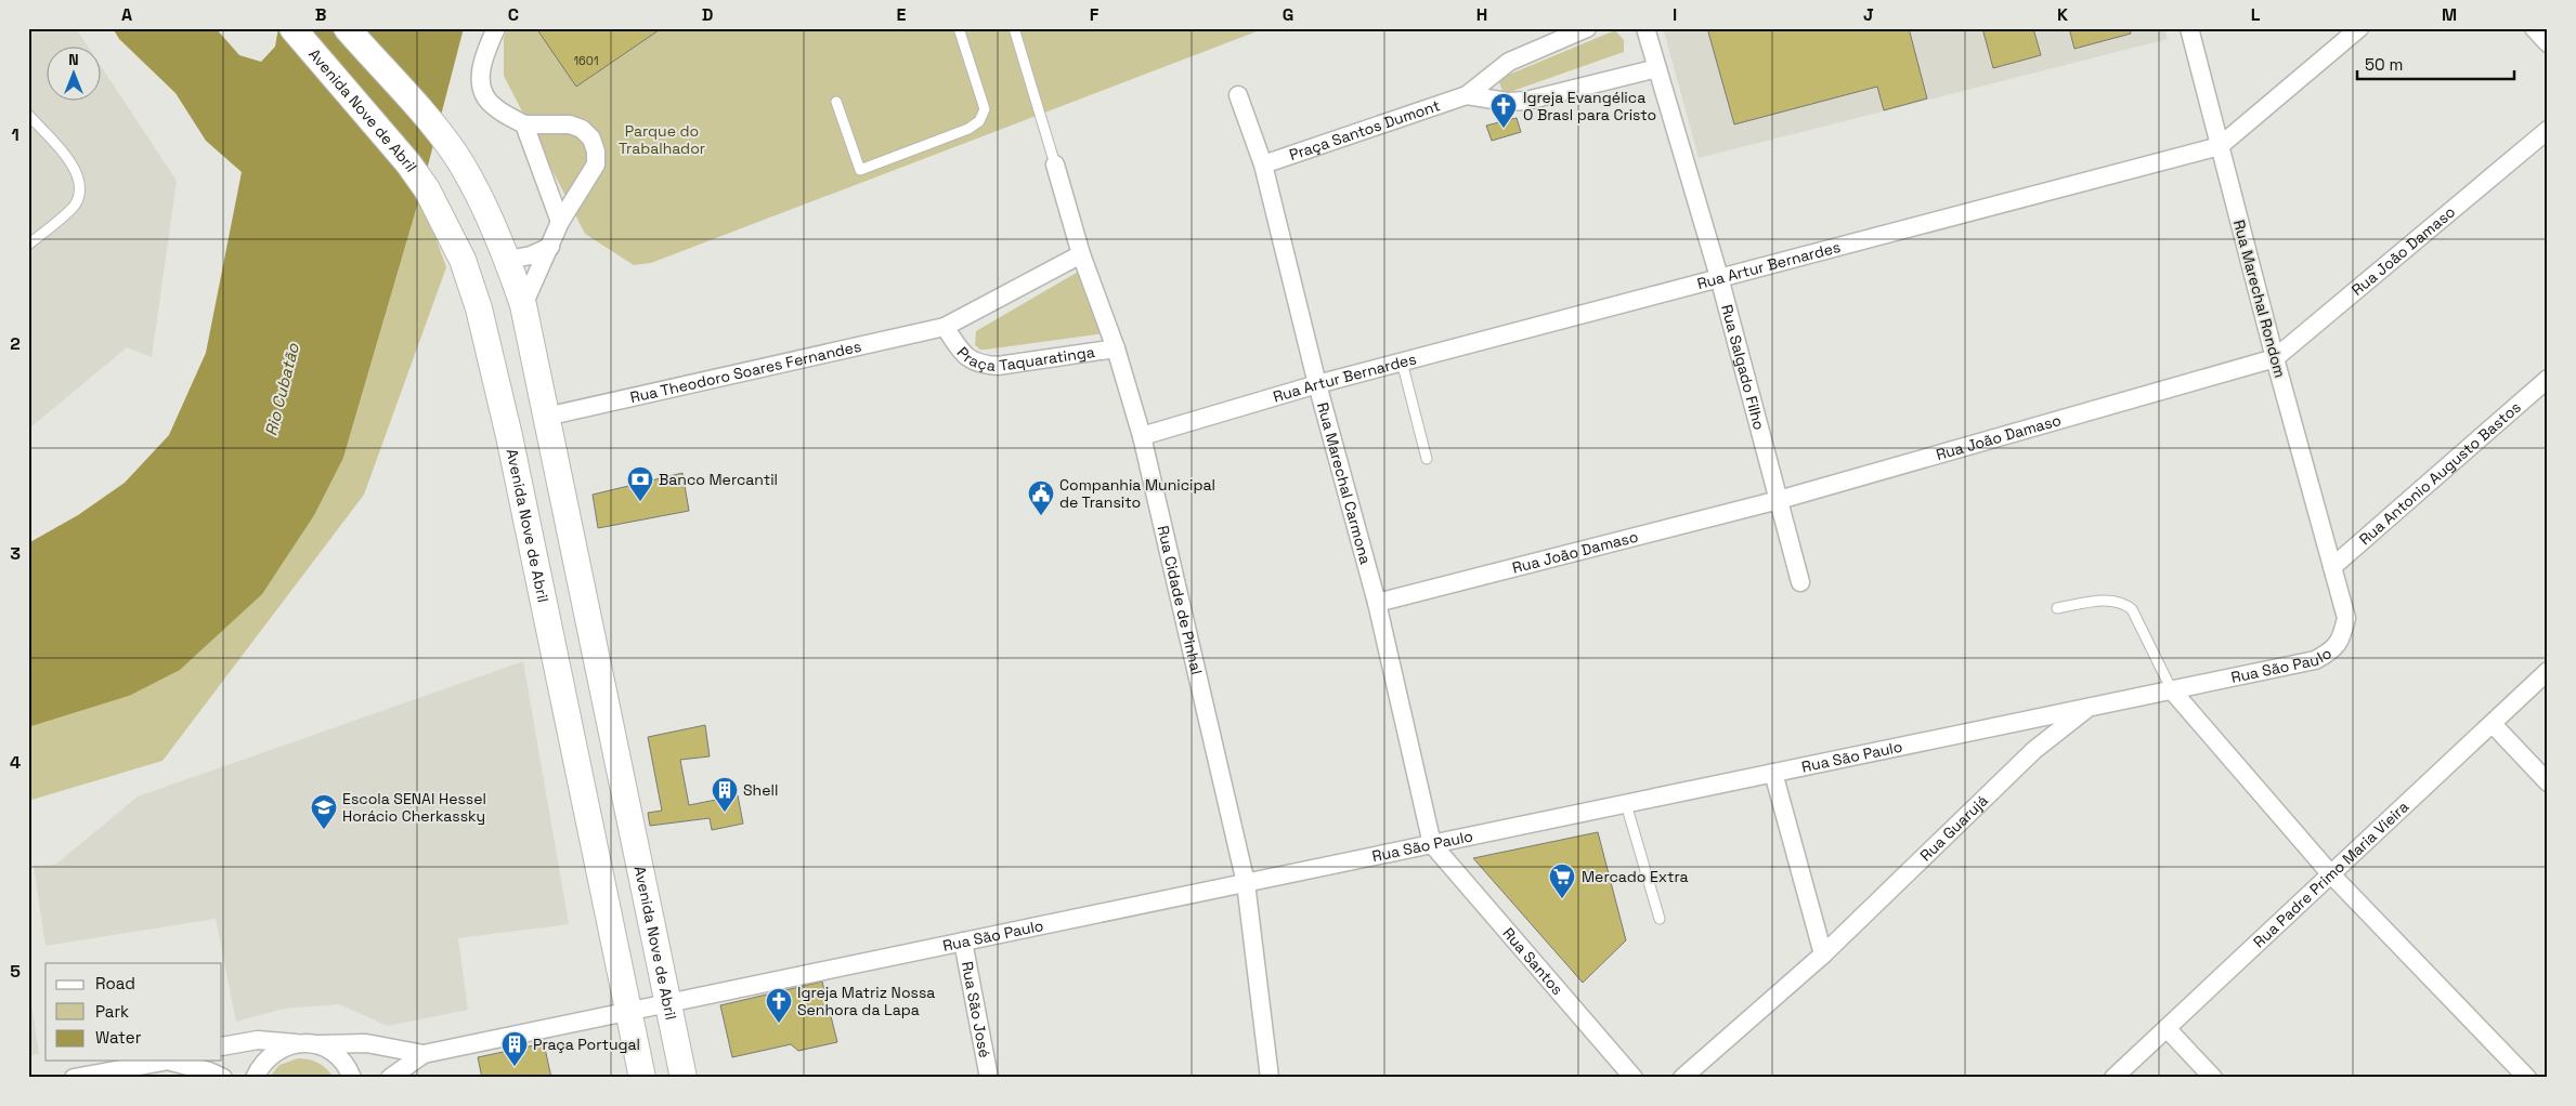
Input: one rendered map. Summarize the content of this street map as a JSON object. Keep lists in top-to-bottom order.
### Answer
{
  "streets": {
    "main road": ["Avenida Nove de Abril"],
    "street": [
      "Praça Santos Dumont",
      "Rua João Damaso",
      "Rua Artur Bernardes",
      "Rua Marechal Rondom",
      "Praça Taquaratinga",
      "Rua Salgado Filho",
      "Rua Theodoro Soares Fernandes",
      "Rua Antonio Augusto Bastos",
      "Rua Marechal Carmona",
      "Rua Cidade de Pinhal",
      "Rua São Paulo",
      "Rua Guarujá",
      "Rua Padre Primo Maria Vieira",
      "Rua Santos",
      "Rua São José"
    ]
  },
  "crossings": [
    ["Avenida Nove de Abril", "Rua Theodoro Soares Fernandes"],
    ["Avenida Nove de Abril", "Rua São Paulo"],
    ["Praça Santos Dumont", "Rua Salgado Filho"],
    ["Praça Santos Dumont", "Rua Marechal Carmona"],
    ["Rua João Damaso", "Rua Marechal Rondom"],
    ["Rua João Damaso", "Rua Salgado Filho"],
    ["Rua João Damaso", "Rua Marechal Carmona"],
    ["Rua Artur Bernardes", "Rua Marechal Rondom"],
    ["Rua Artur Bernardes", "Rua Salgado Filho"],
    ["Rua Artur Bernardes", "Rua Marechal Carmona"],
    ["Rua Artur Bernardes", "Rua Cidade de Pinhal"],
    ["Rua Marechal Rondom", "Rua Antonio Augusto Bastos"],
    ["Rua Marechal Rondom", "Rua São Paulo"],
    ["Praça Taquaratinga", "Rua Theodoro Soares Fernandes"],
    ["Praça Taquaratinga", "Rua Cidade de Pinhal"],
    ["Rua Antonio Augusto Bastos", "Rua São Paulo"],
    ["Rua Marechal Carmona", "Rua São Paulo"],
    ["Rua Marechal Carmona", "Rua Santos"],
    ["Rua Cidade de Pinhal", "Rua São Paulo"],
    ["Rua São Paulo", "Rua Guarujá"],
    ["Rua São Paulo", "Rua Santos"],
    ["Rua São Paulo", "Rua São José"]
  ],
  "water": ["Rio Cubatão"],
  "parks": ["Parque do Trabalhador"],
  "places": {
    "church": ["Igreja Evangélica O Brasl para Cristo", "Igreja Matriz Nossa Senhora da Lapa"],
    "bank": ["Banco Mercantil"],
    "public building": ["Companhia Municipal de Transito"],
    "building": ["Shell", "Praça Portugal"],
    "school or university": ["Escola SENAI Hessel Horácio Cherkassky"],
    "supermarket": ["Mercado Extra"]
  },
  "house_numbers": ["1601"],
  "legend": ["Road", "Park", "Water"],
  "scale_bar": "50 m",
  "north": "top",
  "grid": {
    "columns": [
      "A",
      "B",
      "C",
      "D",
      "E",
      "F",
      "G",
      "H",
      "I",
      "J",
      "K",
      "L",
      "M"
    ],
    "rows": [
      "1",
      "2",
      "3",
      "4",
      "5"
    ]
  }
}
